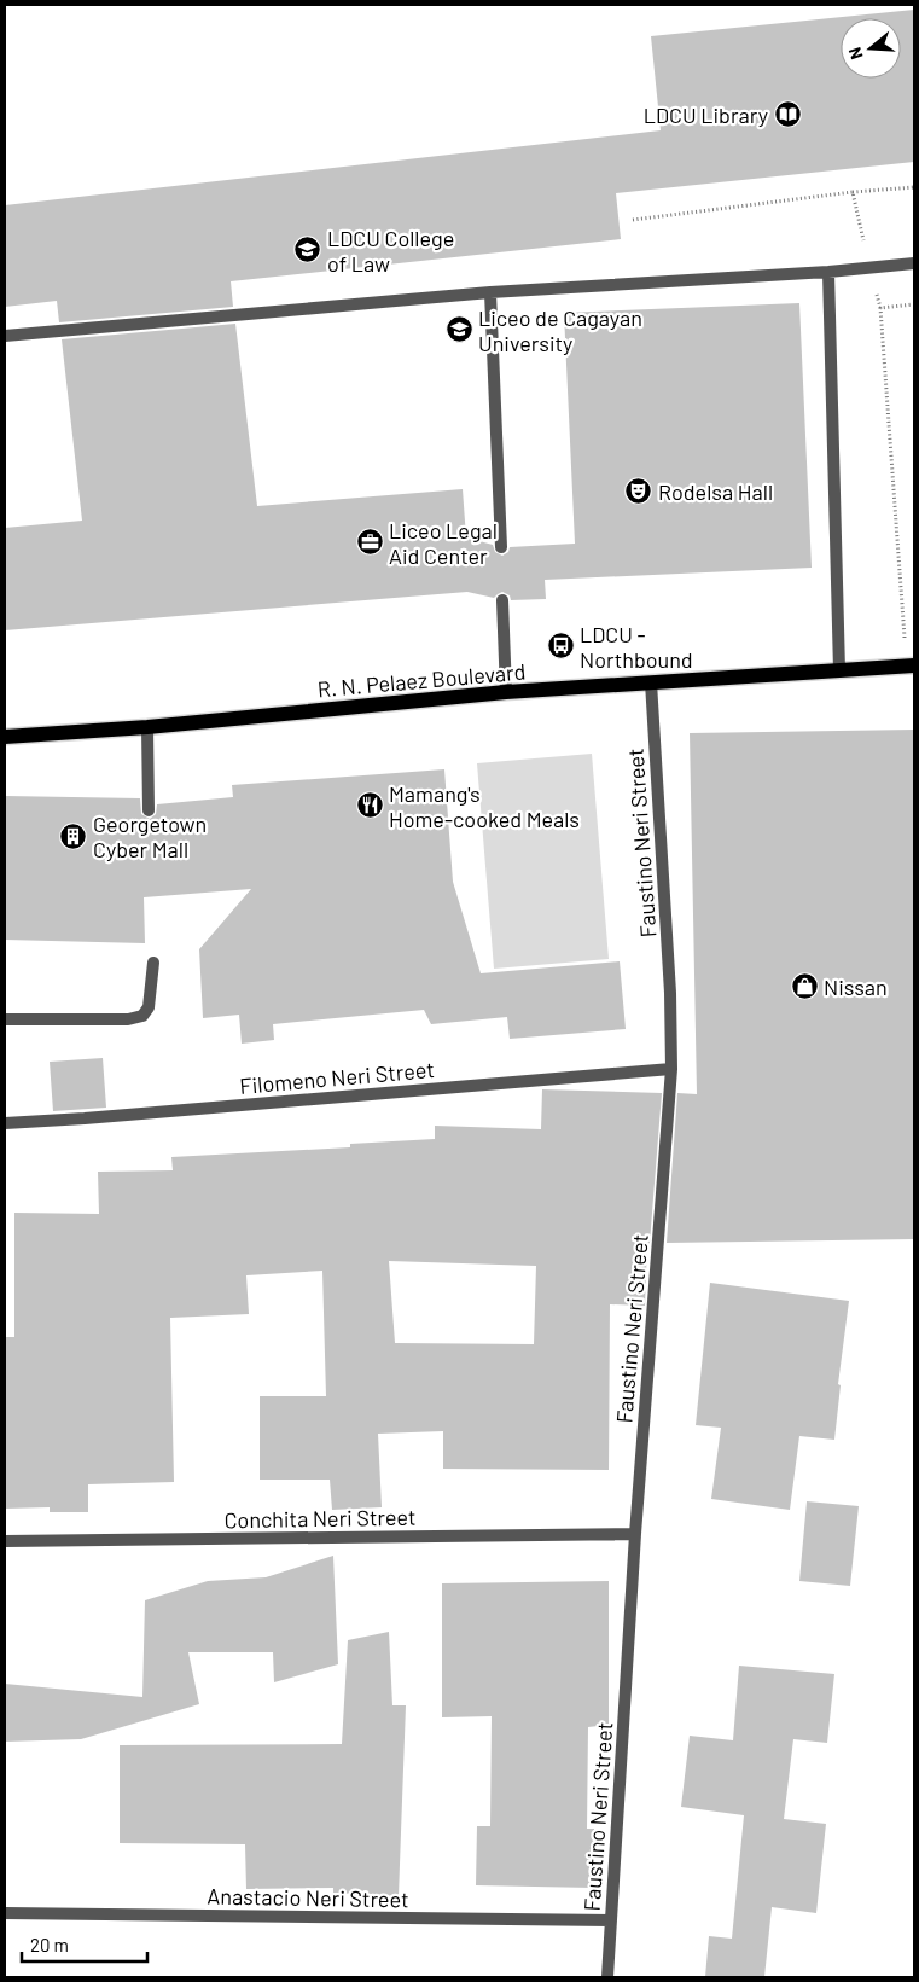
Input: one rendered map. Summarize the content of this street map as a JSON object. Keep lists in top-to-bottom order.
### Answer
{
  "streets": {
    "main road": ["R. N. Pelaez Boulevard"],
    "street": [
      "Faustino Neri Street",
      "Filomeno Neri Street",
      "Conchita Neri Street",
      "Anastacio Neri Street"
    ]
  },
  "crossings": [
    ["R. N. Pelaez Boulevard", "Faustino Neri Street"],
    ["Faustino Neri Street", "Filomeno Neri Street"],
    ["Faustino Neri Street", "Conchita Neri Street"],
    ["Faustino Neri Street", "Anastacio Neri Street"]
  ],
  "places": {
    "library": ["LDCU Library"],
    "school or university": ["LDCU College of Law", "Liceo de Cagayan University"],
    "theatre": ["Rodelsa Hall"],
    "office": ["Liceo Legal Aid Center"],
    "bus stop": ["LDCU - Northbound"],
    "restaurant": ["Mamang's Home-cooked Meals"],
    "building": ["Georgetown Cyber Mall"],
    "shop": ["Nissan"]
  },
  "scale_bar": "20 m",
  "north": "left"
}
